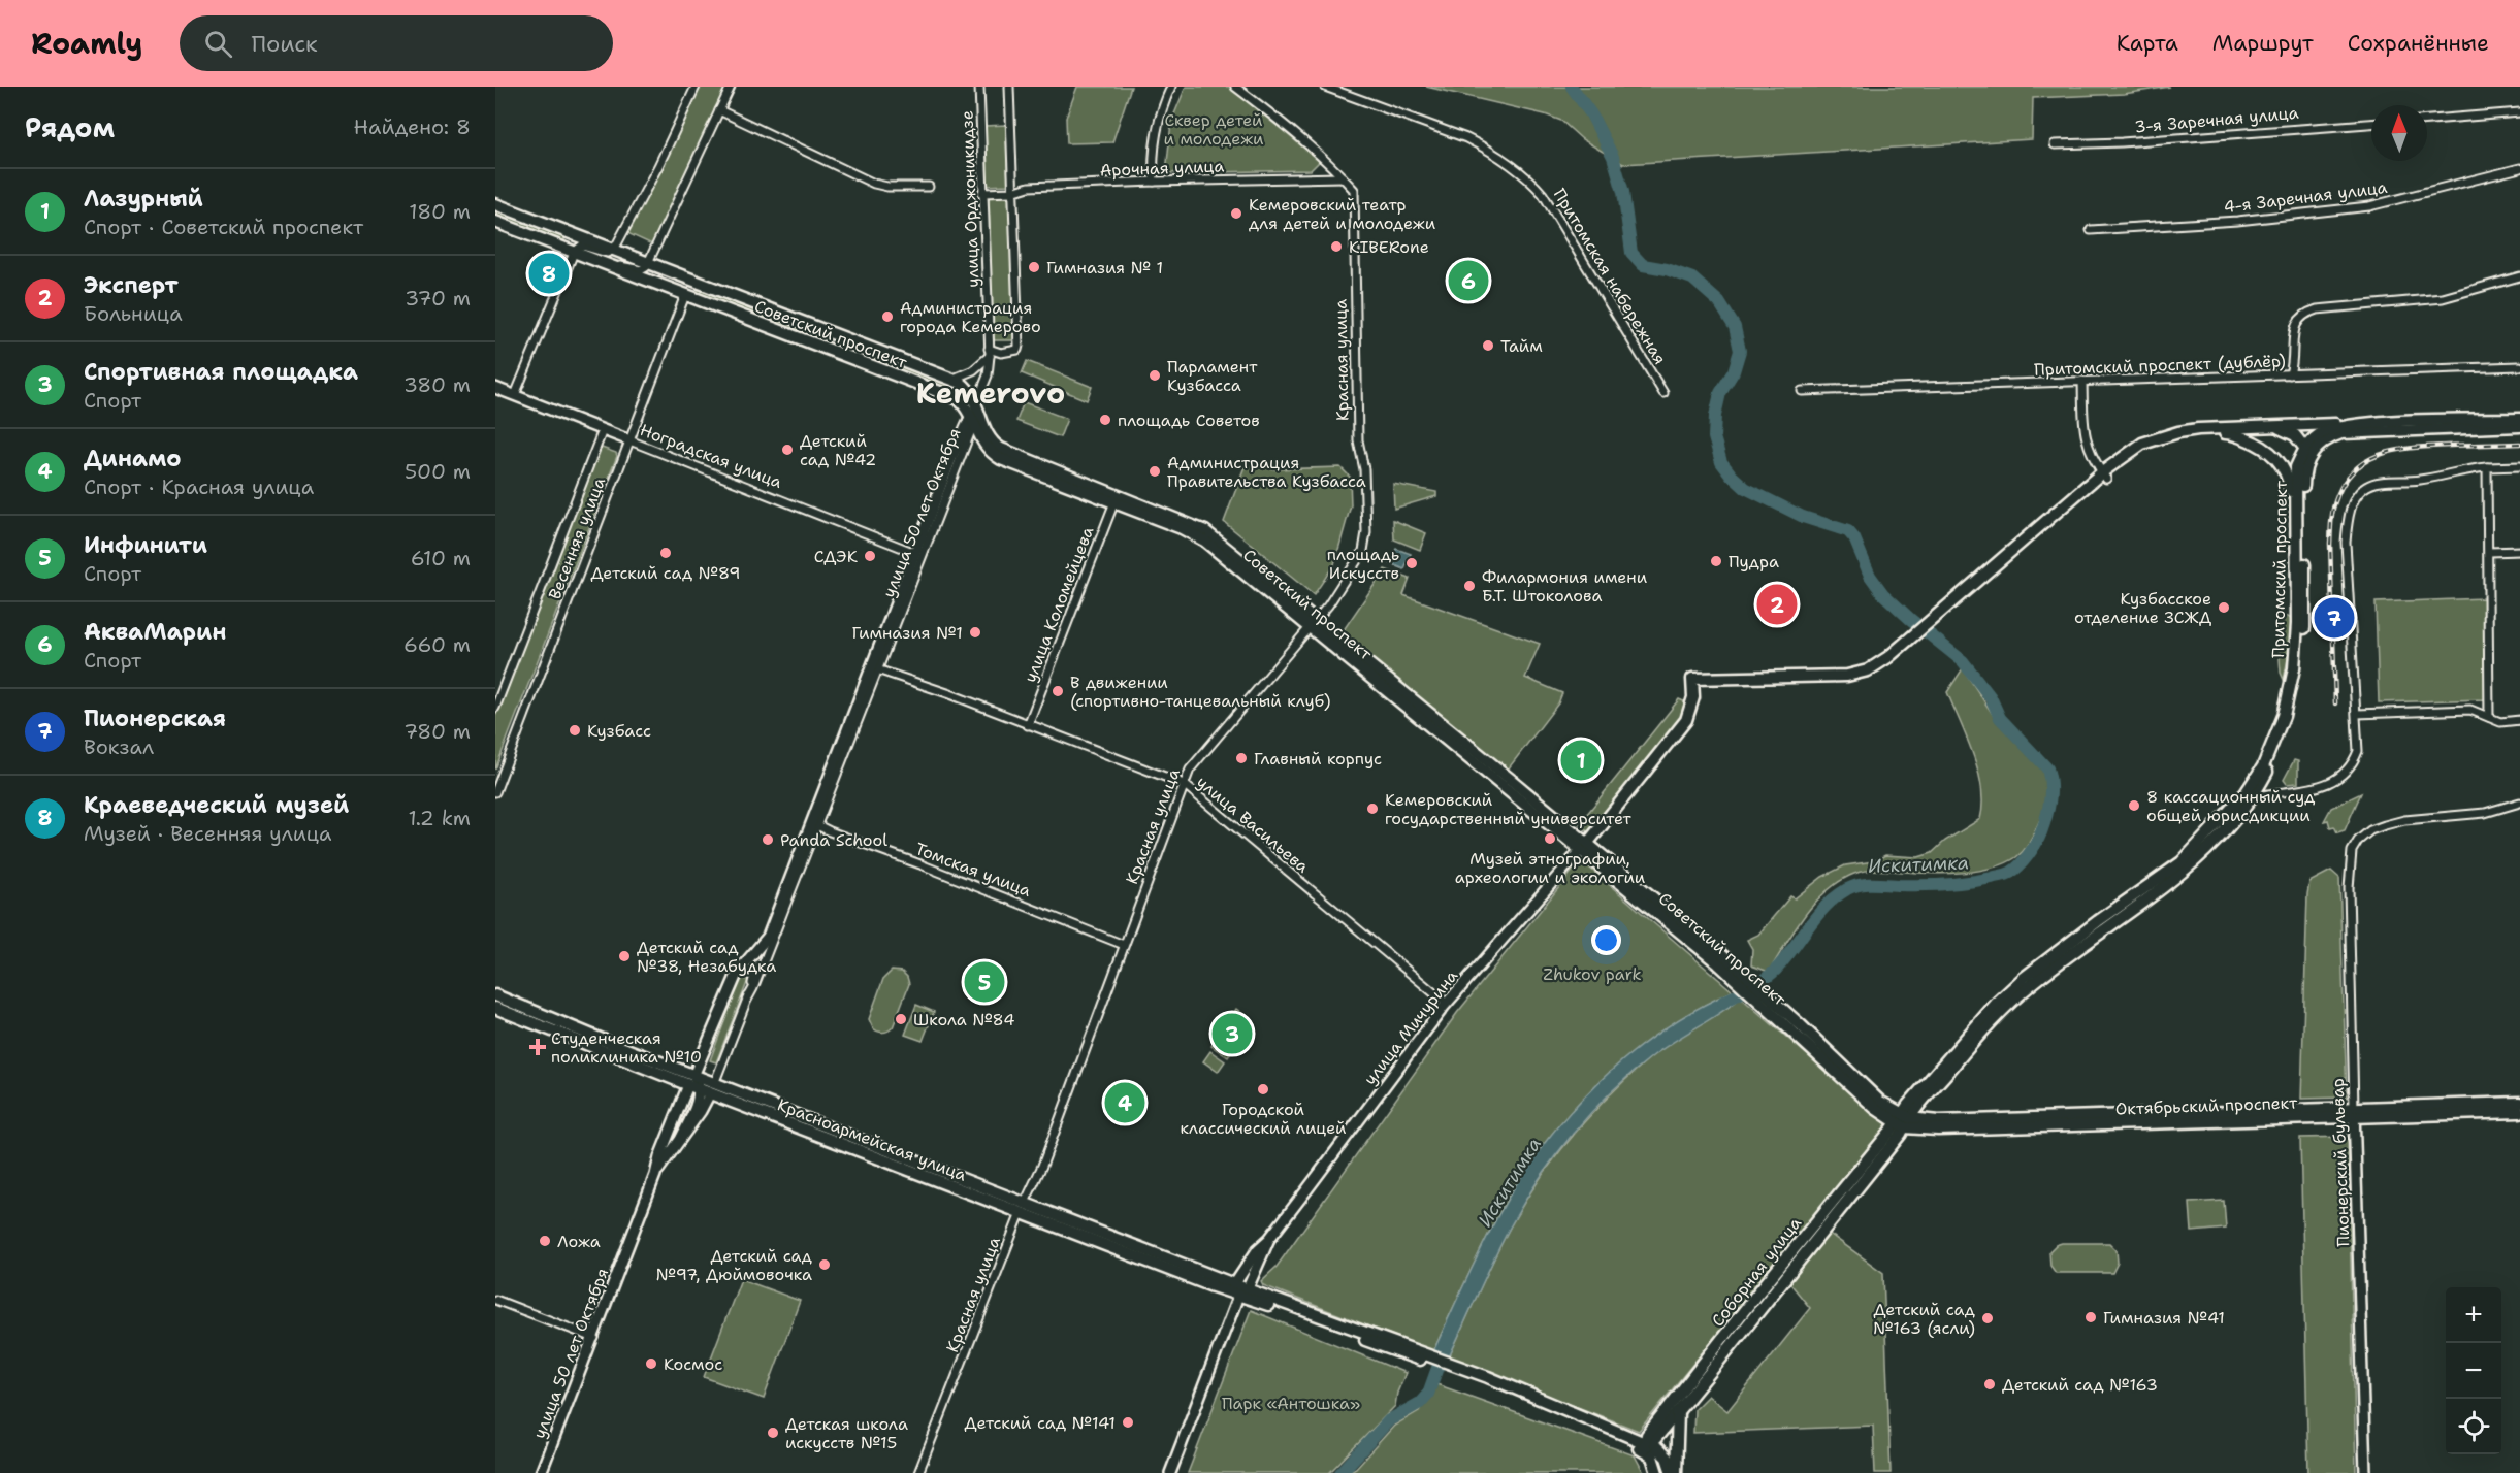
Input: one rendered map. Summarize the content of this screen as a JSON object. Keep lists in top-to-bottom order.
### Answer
{
  "streets": {
    "main road": [
      "Советский проспект",
      "Притомский проспект",
      "Октябрьский проспект",
      "Красноармейская улица",
      "Соборная улица"
    ],
    "street": [
      "3-я Заречная улица",
      "Арочная улица",
      "4-я Заречная улица",
      "улица Орджоникидзе",
      "Притомская набережная",
      "Красная улица",
      "Притомский проспект (дублёр)",
      "Ноградская улица",
      "улица 50 лет Октября",
      "Весенняя улица",
      "улица Коломейцева",
      "улица Васильева",
      "Томская улица",
      "улица Мичурина",
      "Пионерский бульвар"
    ]
  },
  "crossings": [
    ["Арочная улица", "улица Орджоникидзе"],
    ["Арочная улица", "Красная улица"],
    ["улица Орджоникидзе", "Советский проспект"],
    ["улица Орджоникидзе", "улица 50 лет Октября"],
    ["Советский проспект", "Красная улица"],
    ["Советский проспект", "улица 50 лет Октября"],
    ["Советский проспект", "Весенняя улица"],
    ["Советский проспект", "Притомский проспект"],
    ["Советский проспект", "улица Коломейцева"],
    ["Советский проспект", "улица Мичурина"],
    ["Советский проспект", "Октябрьский проспект"],
    ["Советский проспект", "Соборная улица"],
    ["Красная улица", "улица Васильева"],
    ["Красная улица", "Томская улица"],
    ["Красная улица", "Красноармейская улица"],
    ["Ноградская улица", "улица 50 лет Октября"],
    ["Ноградская улица", "Весенняя улица"],
    ["улица 50 лет Октября", "улица Васильева"],
    ["улица 50 лет Октября", "Томская улица"],
    ["улица 50 лет Октября", "Красноармейская улица"],
    ["Притомский проспект", "Октябрьский проспект"],
    ["Притомский проспект", "Соборная улица"],
    ["улица Коломейцева", "улица Васильева"],
    ["улица Васильева", "улица Мичурина"],
    ["улица Мичурина", "Красноармейская улица"],
    ["Октябрьский проспект", "Пионерский бульвар"],
    ["Октябрьский проспект", "Соборная улица"],
    ["Красноармейская улица", "Соборная улица"]
  ],
  "districts": ["Kemerovo"],
  "water": ["Искитимка"],
  "parks": ["Сквер детей и молодежи", "Zhukov park", "Парк «Антошка»"],
  "places": {
    "other": [
      "Кемеровский театр для детей и молодежи",
      "KIBERone",
      "Гимназия № 1",
      "Администрация города Кемерово",
      "Тайм",
      "Парламент Кузбасса",
      "площадь Советов",
      "Детский сад №42",
      "Администрация Правительства Кузбасса",
      "Детский сад №89",
      "СДЭК",
      "Пудра",
      "площадь Искусств",
      "Филармония имени Б.Т. Штоколова",
      "Кузбасское отделение ЗСЖД",
      "Гимназия №1",
      "В движении (спортивно-танцевальный клуб)",
      "Кузбасс",
      "Главный корпус",
      "8 кассационный суд общей юрисдикции",
      "Кемеровский государственный университет",
      "Музей этнографии, археологии и экологии",
      "Panda School",
      "Детский сад №38, Незабудка",
      "Школа №84",
      "Городской классический лицей",
      "Ложа",
      "Детский сад №97, Дюймовочка",
      "Гимназия №41",
      "Детский сад №163 (ясли)",
      "Космос",
      "Детский сад №163",
      "Детский сад №141",
      "Детская школа искусств №15"
    ],
    "health": ["Студенческая поликлиника №10"]
  },
  "north": "top",
  "page": {
    "header": "Roamly",
    "search": "Поиск",
    "nav": ["Карта", "Маршрут", "Сохранённые"],
    "heading": ["Рядом", "Найдено: 8"],
    "list": [
      {
        "mark": "1",
        "name": "Лазурный",
        "note": "Спорт · Советский проспект",
        "value": "180 m"
      },
      {
        "mark": "2",
        "name": "Эксперт",
        "note": "Больница",
        "value": "370 m"
      },
      {
        "mark": "3",
        "name": "Спортивная площадка",
        "note": "Спорт",
        "value": "380 m"
      },
      {
        "mark": "4",
        "name": "Динамо",
        "note": "Спорт · Красная улица",
        "value": "500 m"
      },
      {
        "mark": "5",
        "name": "Инфинити",
        "note": "Спорт",
        "value": "610 m"
      },
      {
        "mark": "6",
        "name": "АкваМарин",
        "note": "Спорт",
        "value": "660 m"
      },
      {
        "mark": "7",
        "name": "Пионерская",
        "note": "Вокзал",
        "value": "780 m"
      },
      {
        "mark": "8",
        "name": "Краеведческий музей",
        "note": "Музей · Весенняя улица",
        "value": "1.2 km"
      }
    ],
    "pins": [
      "8",
      "6",
      "2",
      "7",
      "1",
      "5",
      "3",
      "4"
    ],
    "map_buttons": ["+", "−"]
  }
}
